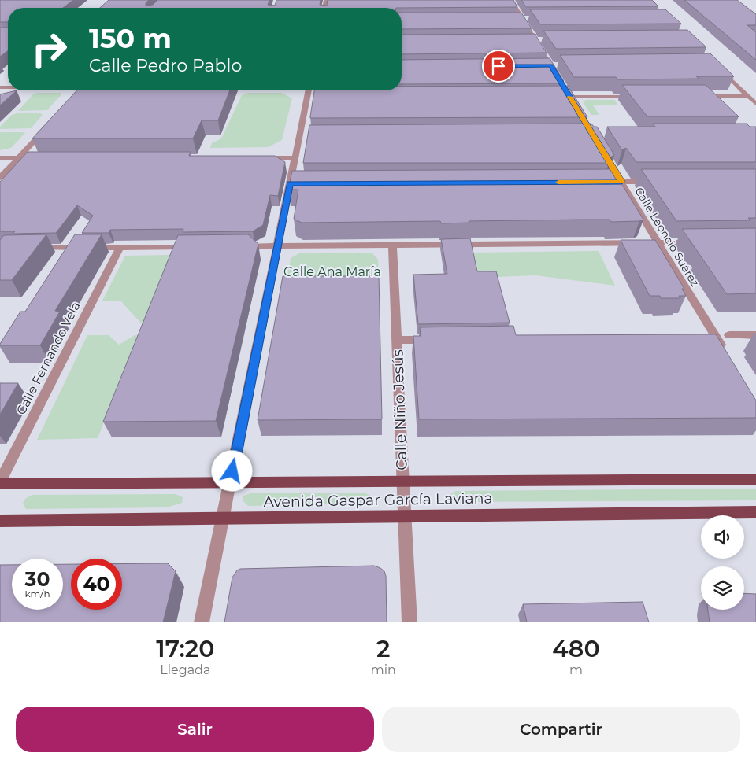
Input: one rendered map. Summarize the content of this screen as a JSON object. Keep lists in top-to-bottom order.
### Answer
{
  "streets": {
    "main road": ["Avenida Gaspar García Laviana"],
    "street": ["Calle Leoncio Suárez", "Calle Fernando Vela", "Calle Niño Jesús"]
  },
  "crossings": [
    ["Calle Fernando Vela", "Avenida Gaspar García Laviana"],
    ["Calle Niño Jesús", "Avenida Gaspar García Laviana"]
  ],
  "parks": ["Calle Ana María"],
  "page": {
    "turn": ["150 m", "Calle Pedro Pablo"],
    "speed": "30 km/h",
    "limit": "40",
    "eta": [
      "17:20",
      "Llegada",
      "2",
      "min",
      "480",
      "m"
    ],
    "buttons": ["Salir", "Compartir"]
  }
}
